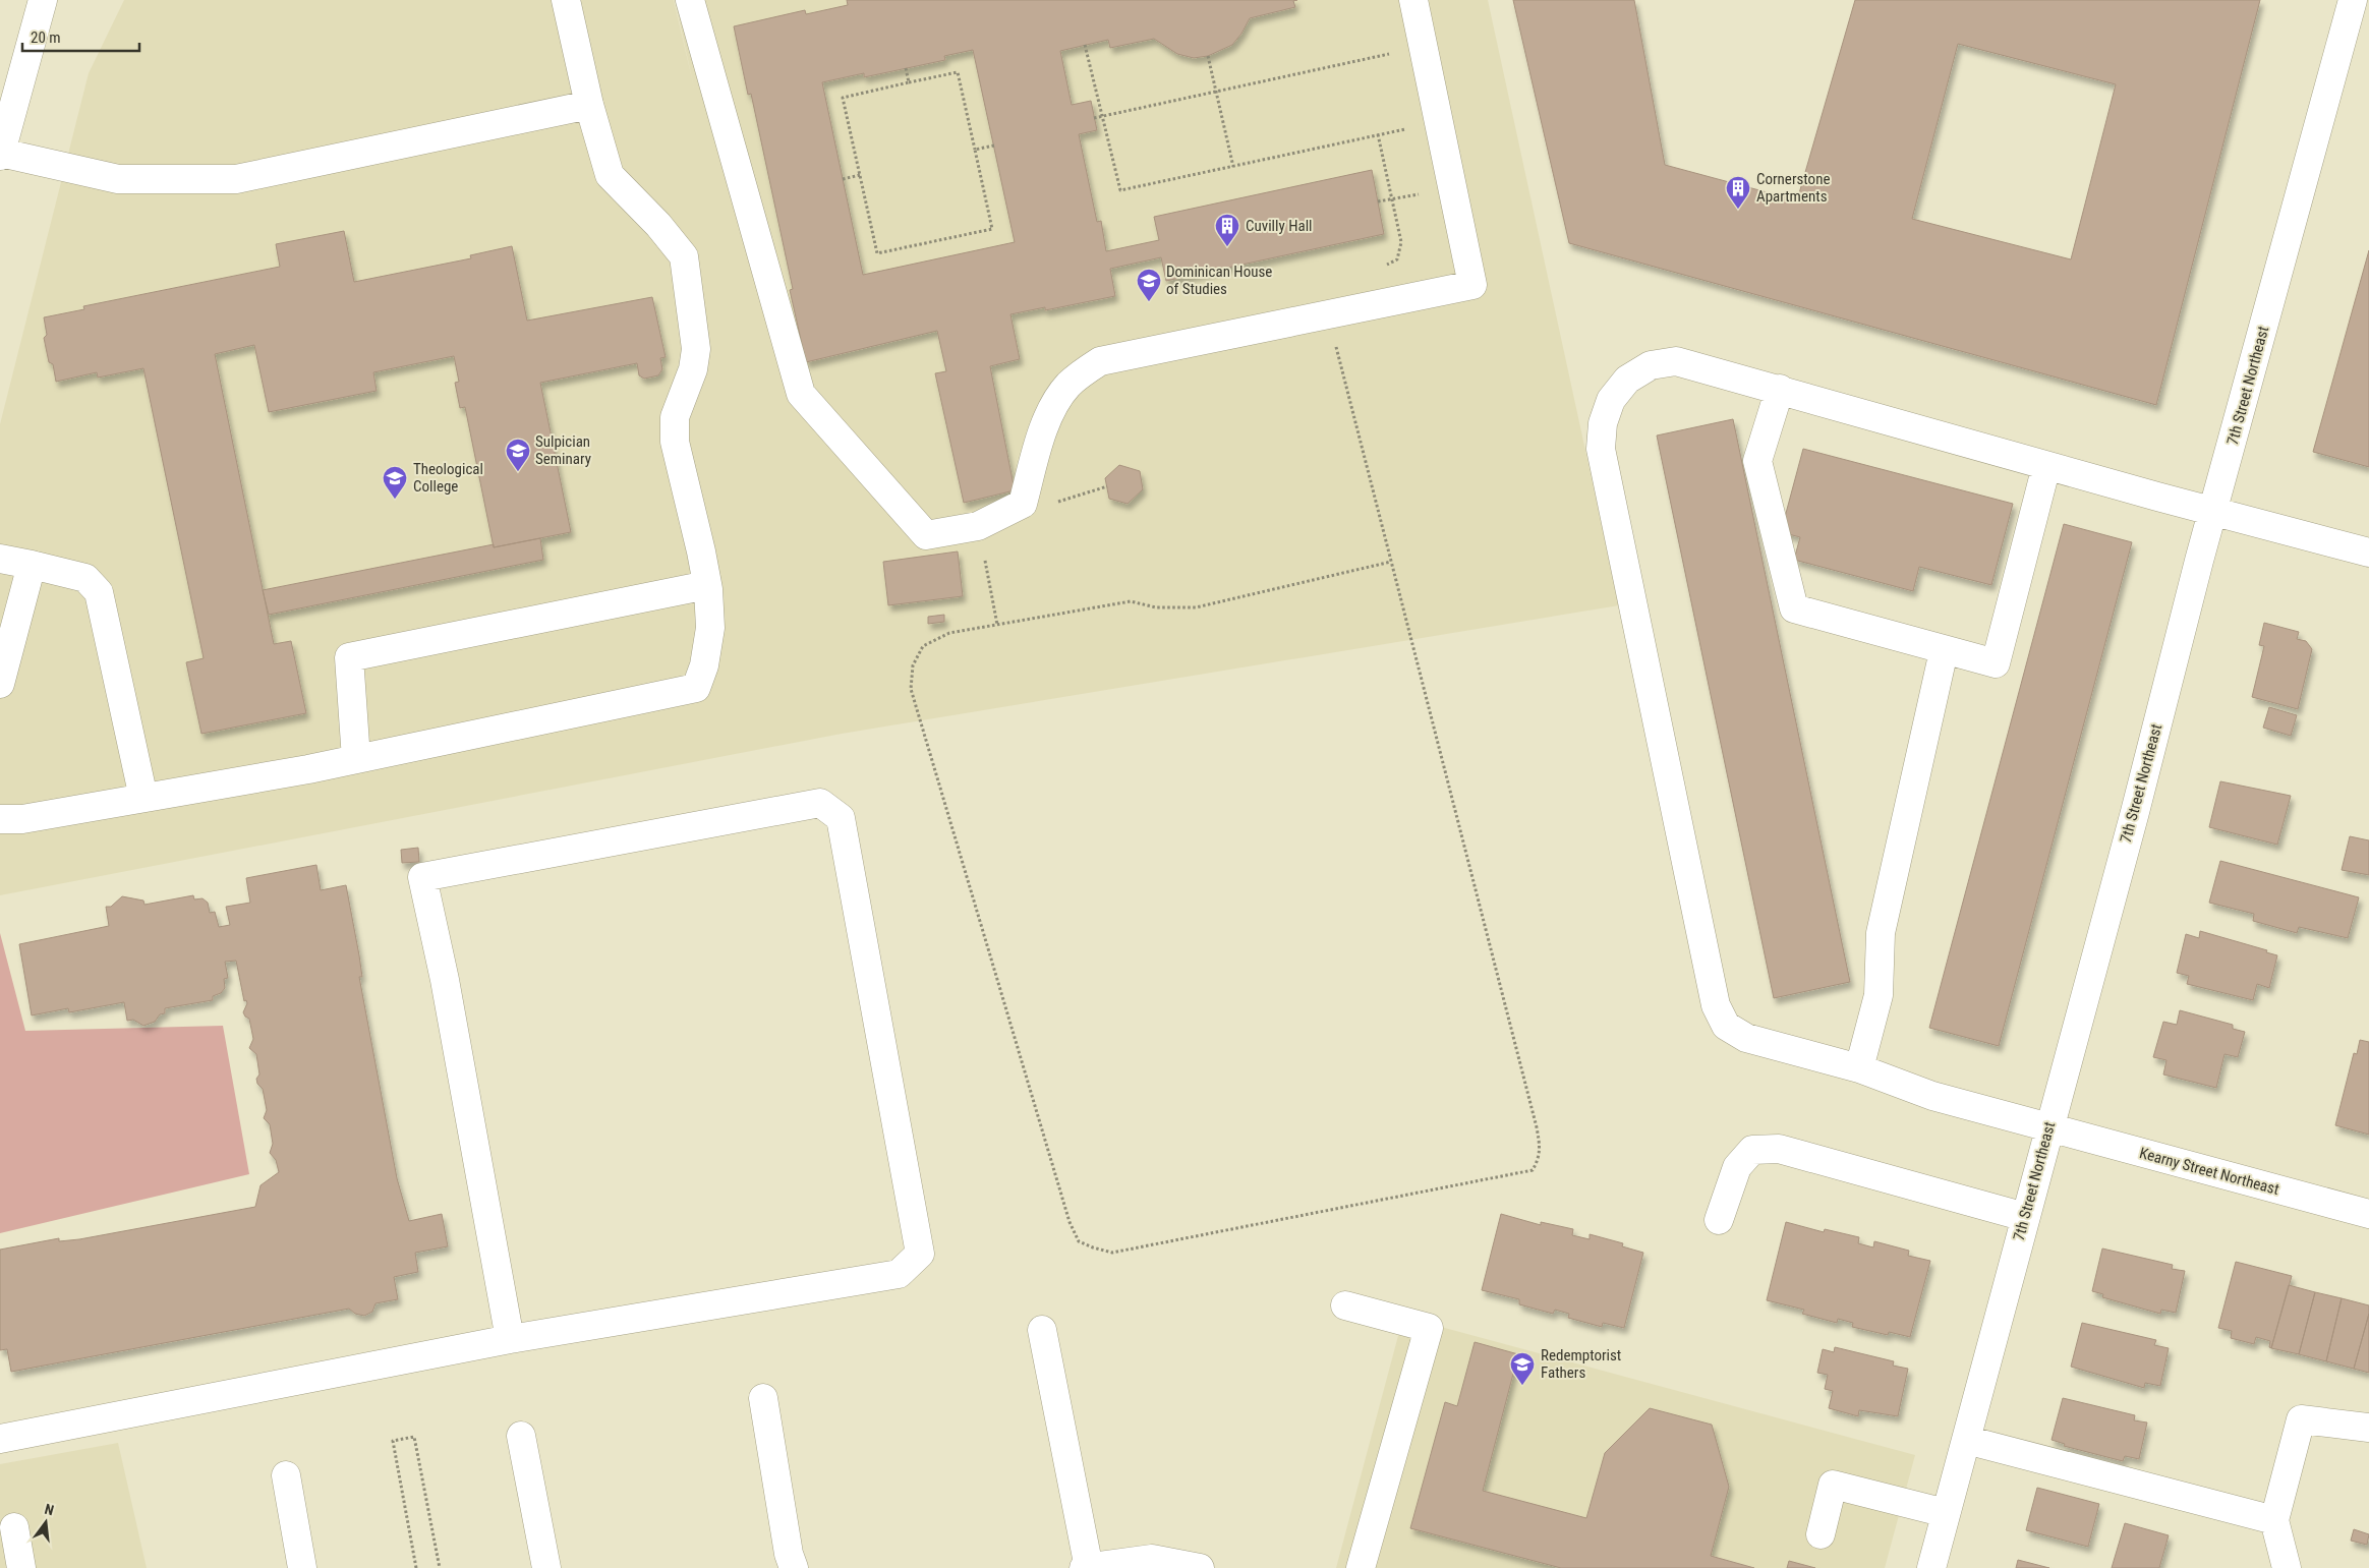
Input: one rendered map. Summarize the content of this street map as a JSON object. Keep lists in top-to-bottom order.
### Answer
{
  "streets": {
    "street": ["7th Street Northeast", "Kearny Street Northeast"]
  },
  "crossings": [
    ["7th Street Northeast", "Kearny Street Northeast"]
  ],
  "places": {
    "building": ["Cornerstone Apartments", "Cuvilly Hall"],
    "school or university": [
      "Dominican House of Studies",
      "Sulpician Seminary",
      "Theological College",
      "Redemptorist Fathers"
    ]
  },
  "scale_bar": "20 m",
  "north": "top"
}
